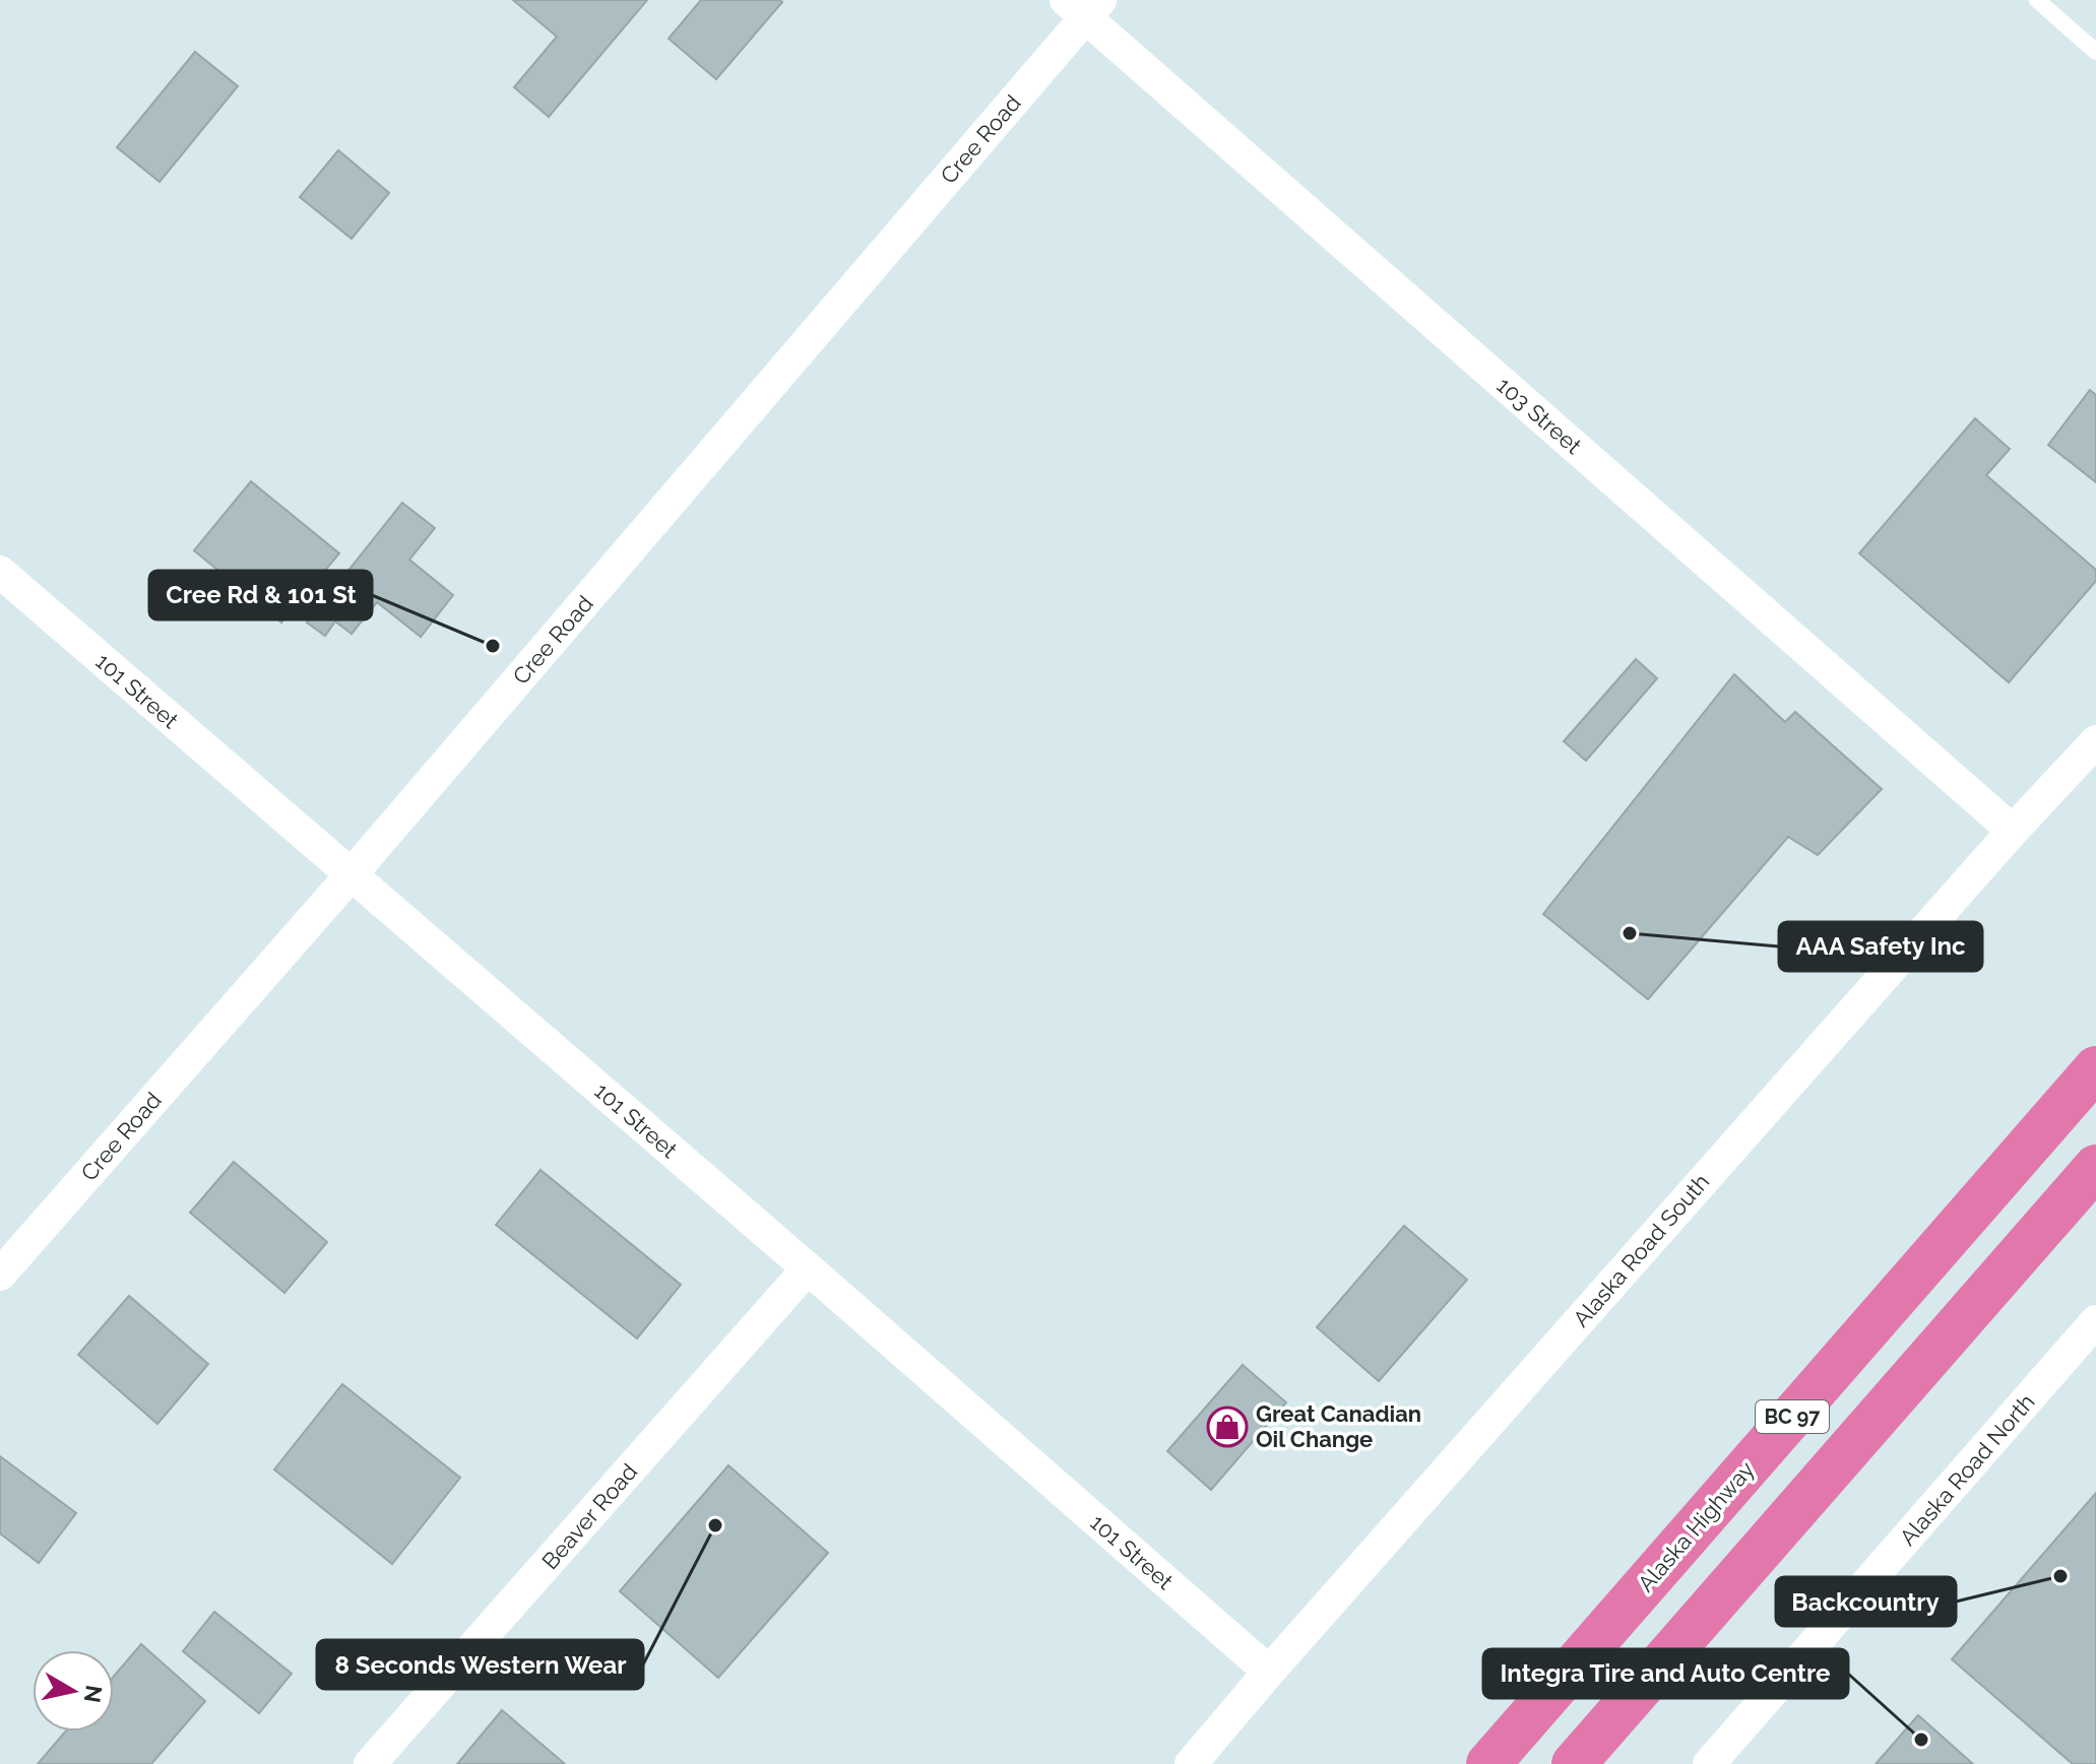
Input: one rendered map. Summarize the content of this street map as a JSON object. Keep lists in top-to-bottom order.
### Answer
{
  "streets": {
    "highway": ["BC 97", "Alaska Highway"],
    "street": [
      "Cree Road",
      "103 Street",
      "101 Street",
      "Alaska Road South",
      "Alaska Road North",
      "Beaver Road"
    ]
  },
  "crossings": [
    ["Cree Road", "103 Street"],
    ["Cree Road", "101 Street"],
    ["103 Street", "Alaska Road South"],
    ["101 Street", "Alaska Road South"],
    ["101 Street", "Beaver Road"]
  ],
  "places": {
    "other": [
      "Cree Rd & 101 St",
      "AAA Safety Inc",
      "8 Seconds Western Wear",
      "Backcountry",
      "Integra Tire and Auto Centre"
    ],
    "shop": ["Great Canadian Oil Change"]
  },
  "north": "right"
}
